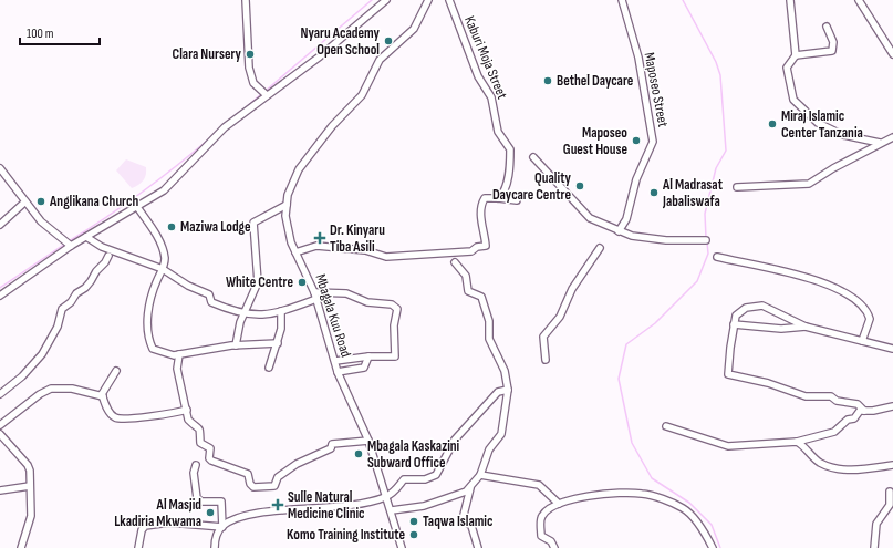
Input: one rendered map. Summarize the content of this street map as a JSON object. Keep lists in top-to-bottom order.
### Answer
{
  "streets": {
    "street": ["Kaburi Moja Street", "Maposeo Street", "Mbagala Kuu Road"]
  },
  "places": {
    "other": [
      "Nyaru Academy Open School",
      "Clara Nursery",
      "Bethel Daycare",
      "Miraj Islamic Center Tanzania",
      "Maposeo Guest House",
      "Quality Daycare Centre",
      "Al Madrasat Jabaliswafa",
      "Anglikana Church",
      "Maziwa Lodge",
      "White Centre",
      "Mbagala Kaskazini Subward Office",
      "Al Masjid Lkadiria Mkwama",
      "Taqwa Islamic",
      "Komo Training Institute"
    ],
    "health": ["Dr. Kinyaru Tiba Asili", "Sulle Natural Medicine Clinic"]
  },
  "scale_bar": "100 m"
}
